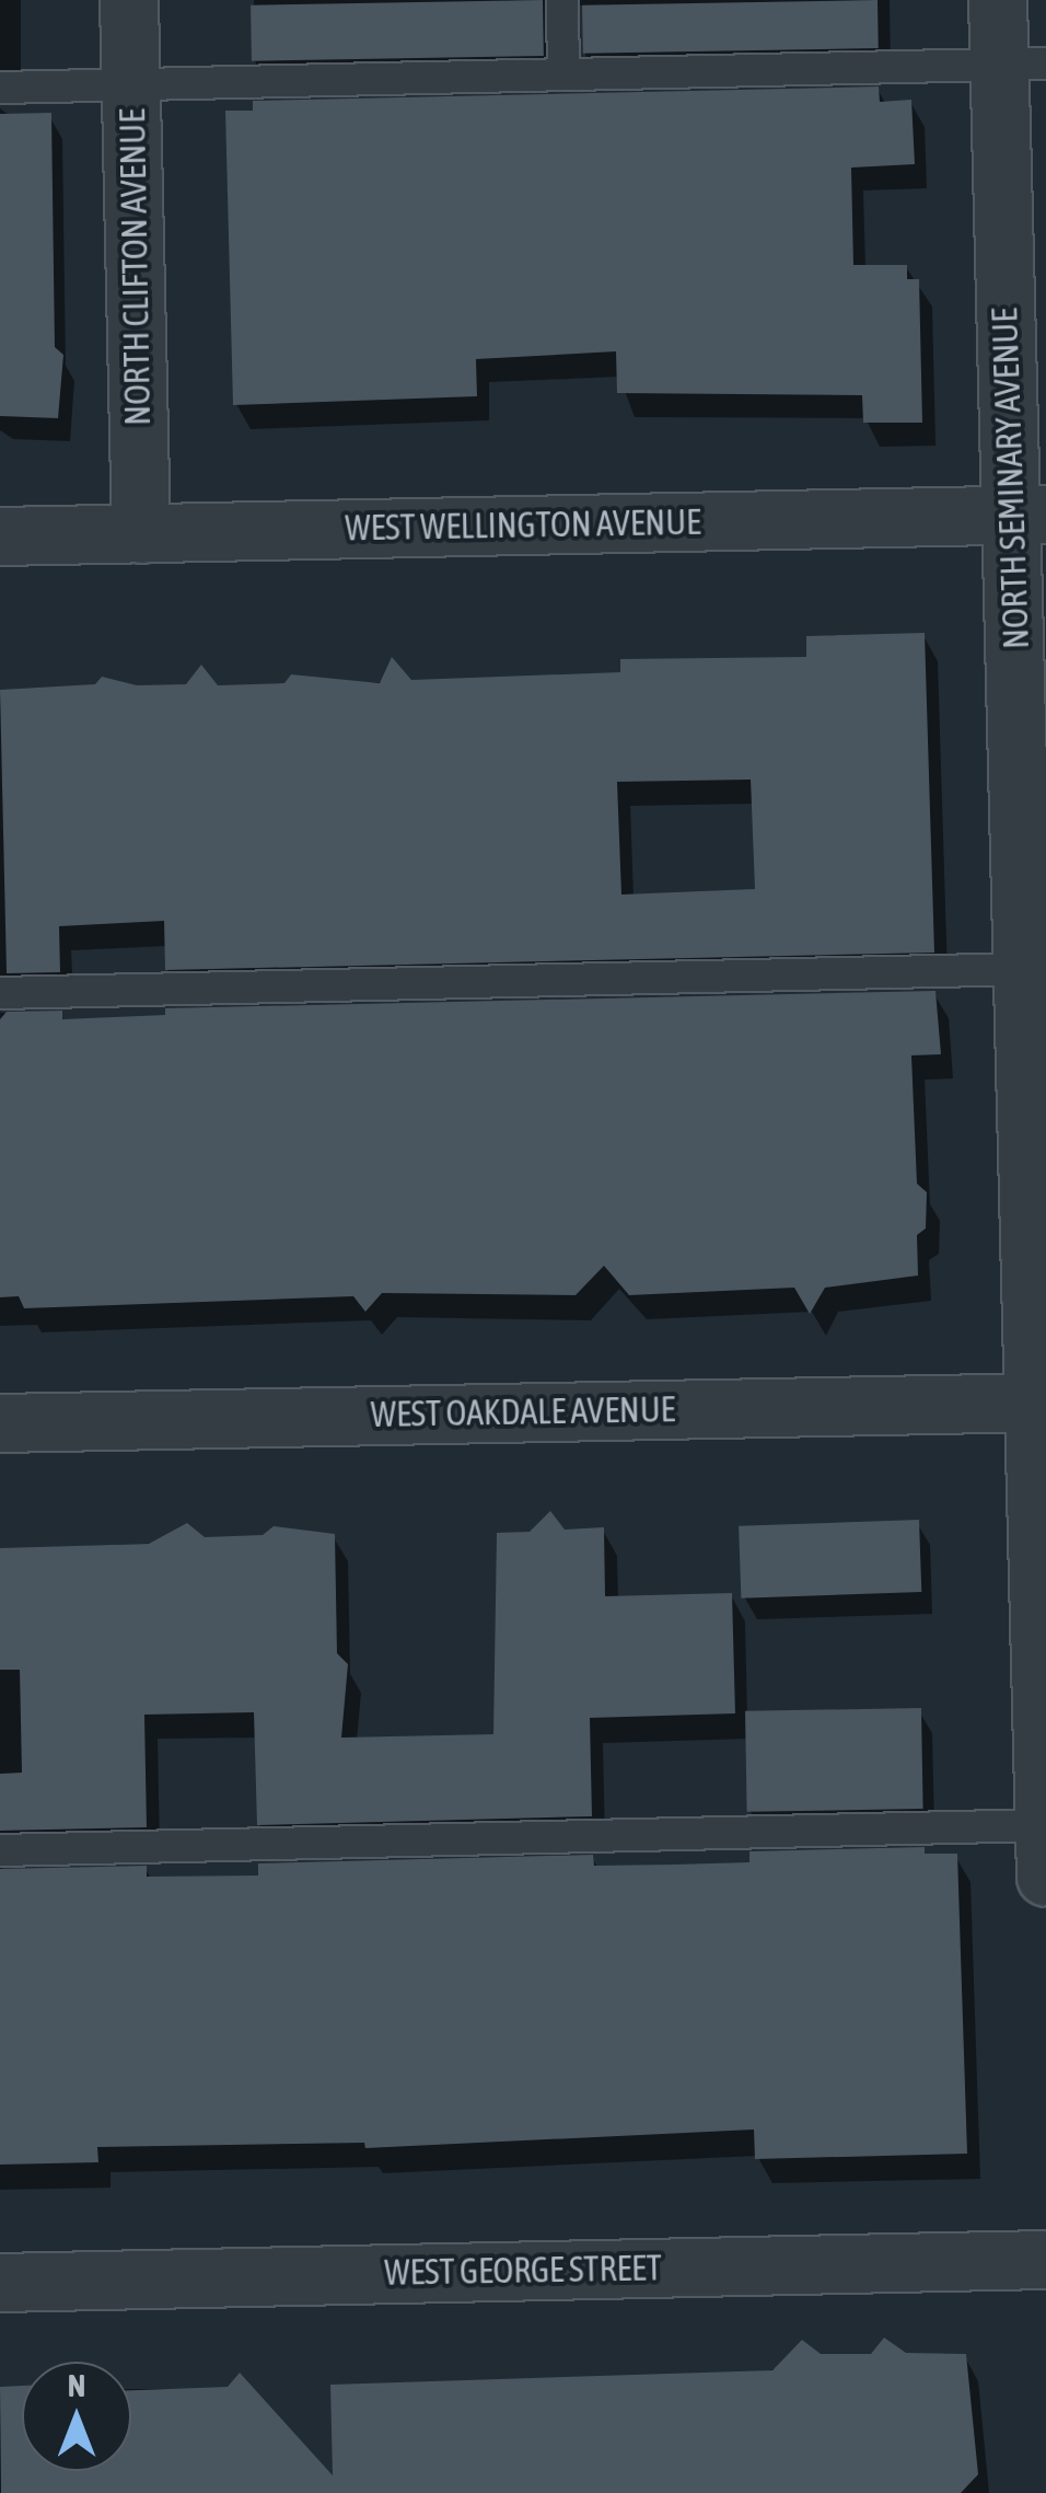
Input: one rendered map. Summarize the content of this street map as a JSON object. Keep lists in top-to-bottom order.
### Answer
{
  "streets": {
    "street": [
      "NORTH CLIFTON AVENUE",
      "NORTH SEMINARY AVENUE",
      "WEST WELLINGTON AVENUE",
      "WEST OAKDALE AVENUE",
      "WEST GEORGE STREET"
    ]
  },
  "crossings": [
    ["NORTH CLIFTON AVENUE", "WEST WELLINGTON AVENUE"],
    ["NORTH SEMINARY AVENUE", "WEST WELLINGTON AVENUE"],
    ["NORTH SEMINARY AVENUE", "WEST OAKDALE AVENUE"]
  ],
  "north": "top"
}
